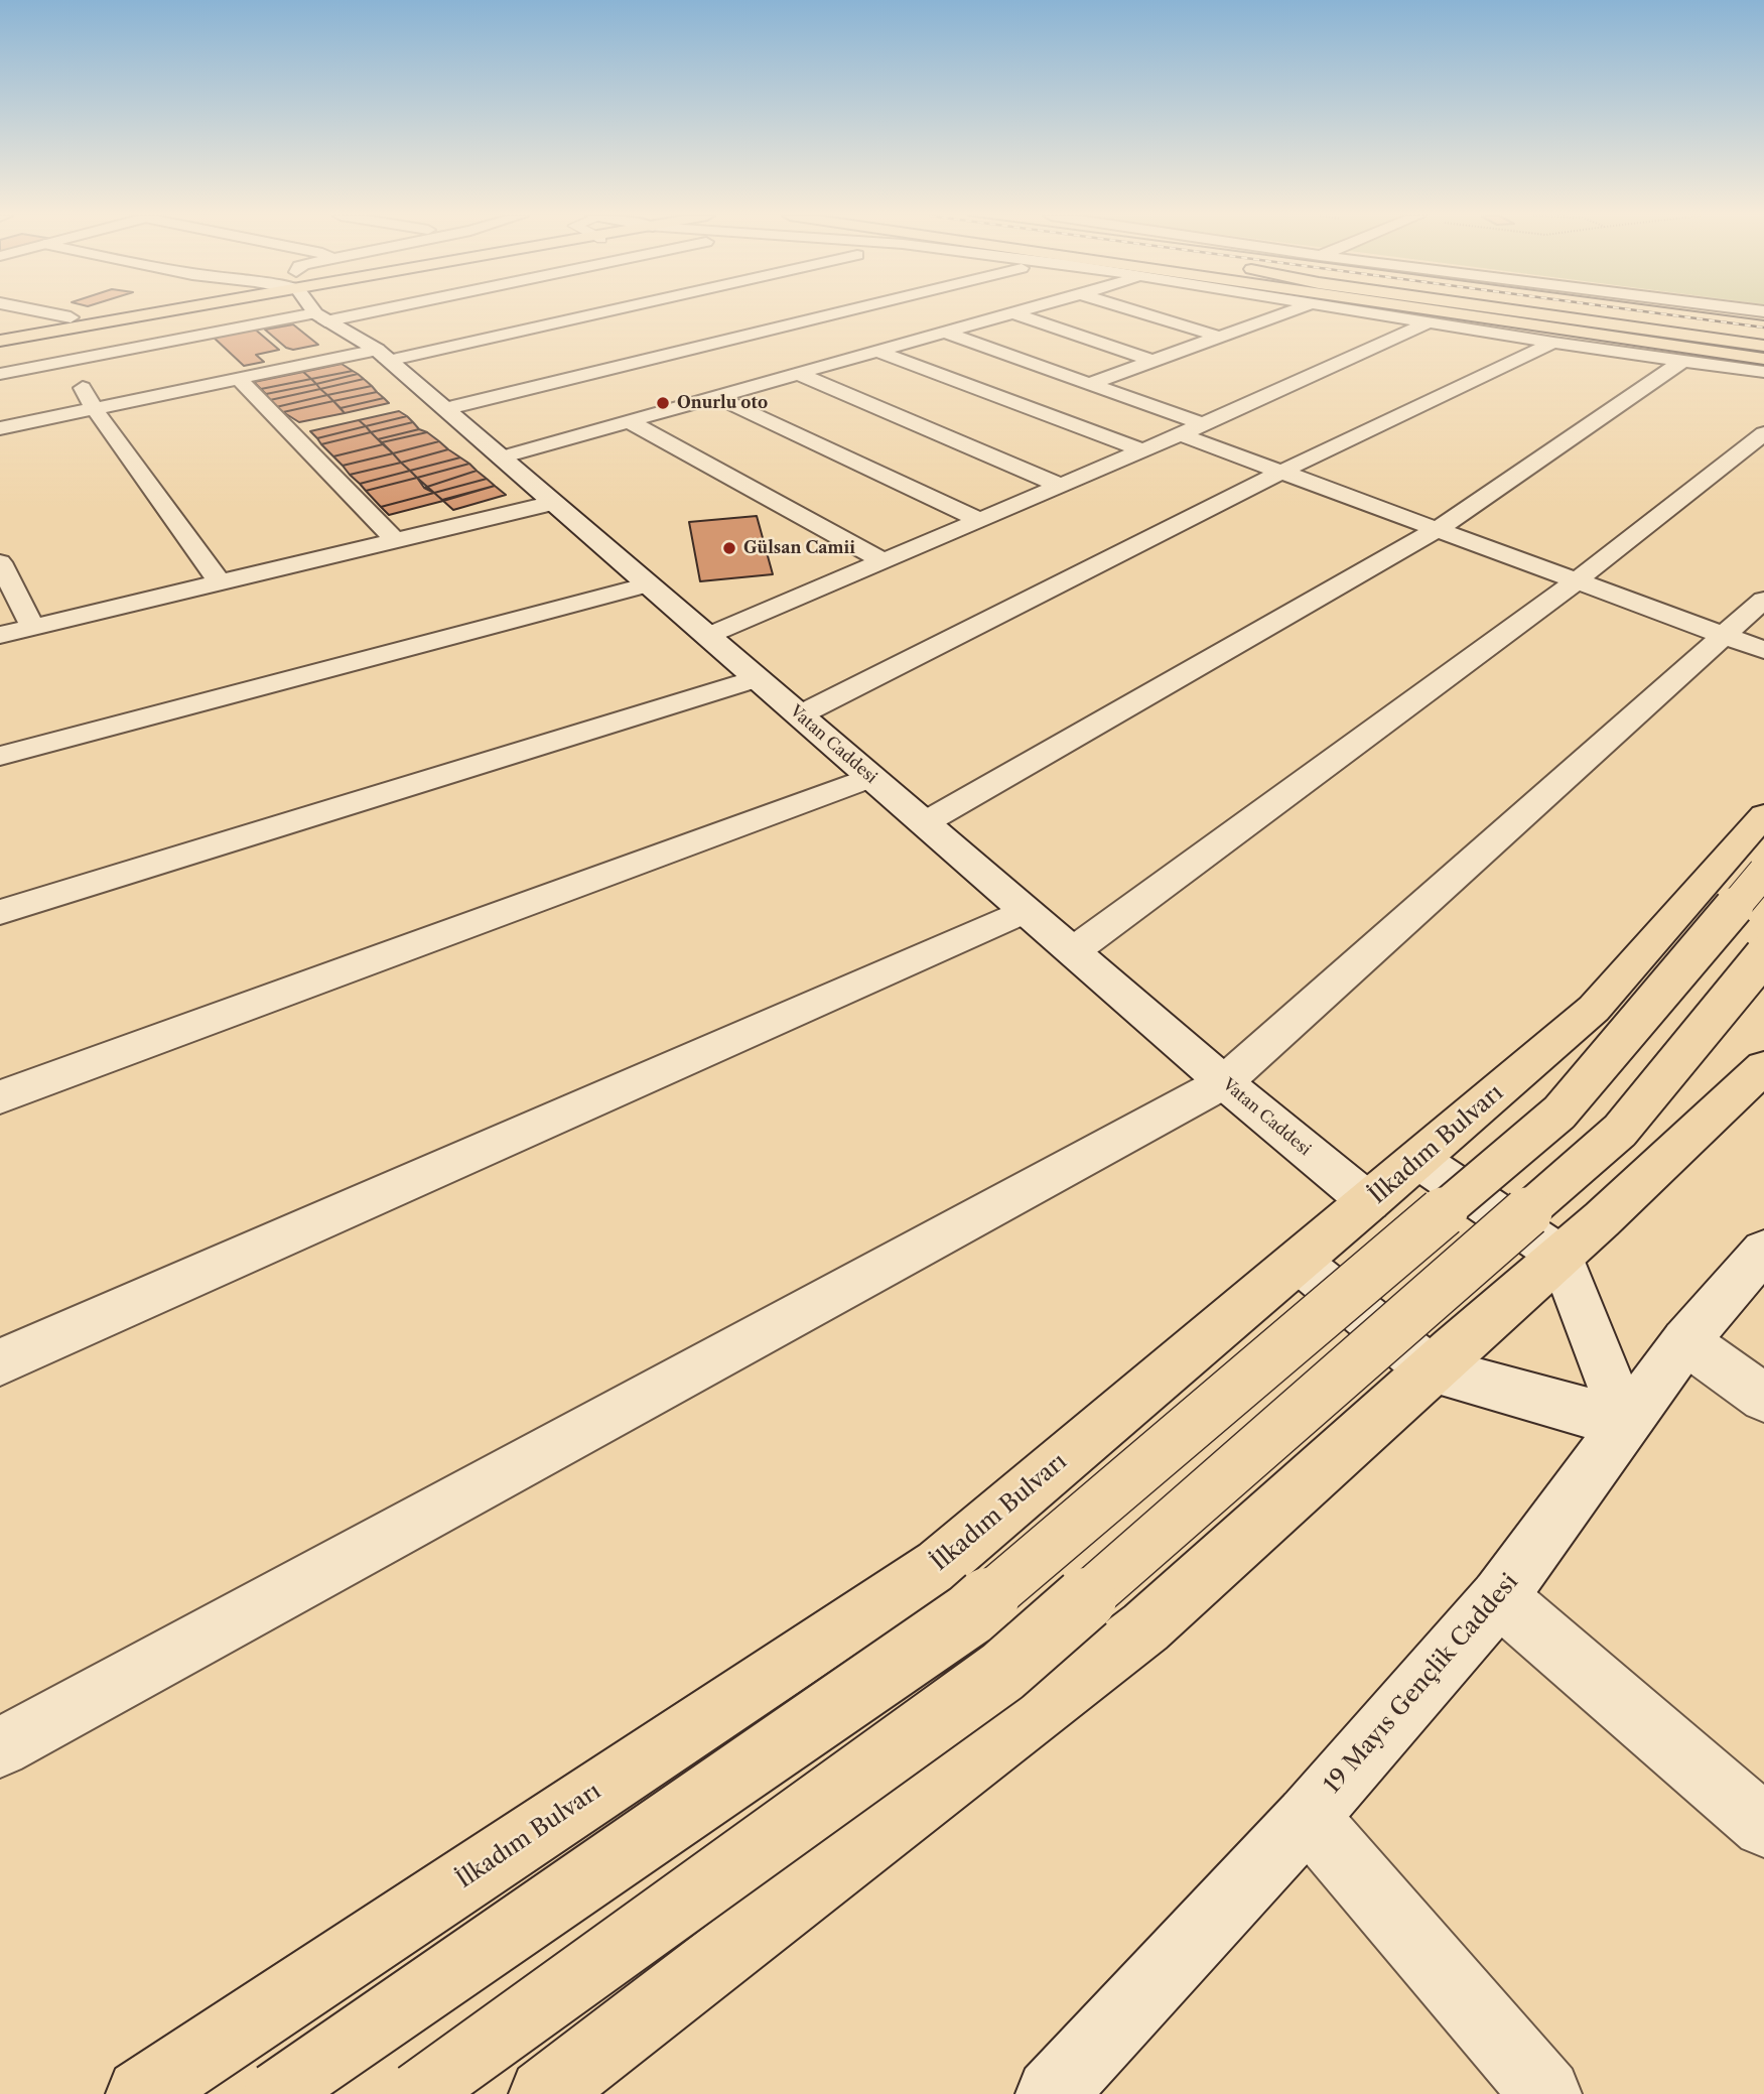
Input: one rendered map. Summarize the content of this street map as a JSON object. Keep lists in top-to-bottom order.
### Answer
{
  "streets": {
    "main road": ["İlkadım Bulvarı"],
    "street": ["Vatan Caddesi", "19 Mayıs Gençlik Caddesi"]
  },
  "crossings": [
    ["Vatan Caddesi", "İlkadım Bulvarı"]
  ],
  "places": ["Onurlu oto", "Gülsan Camii"]
}
